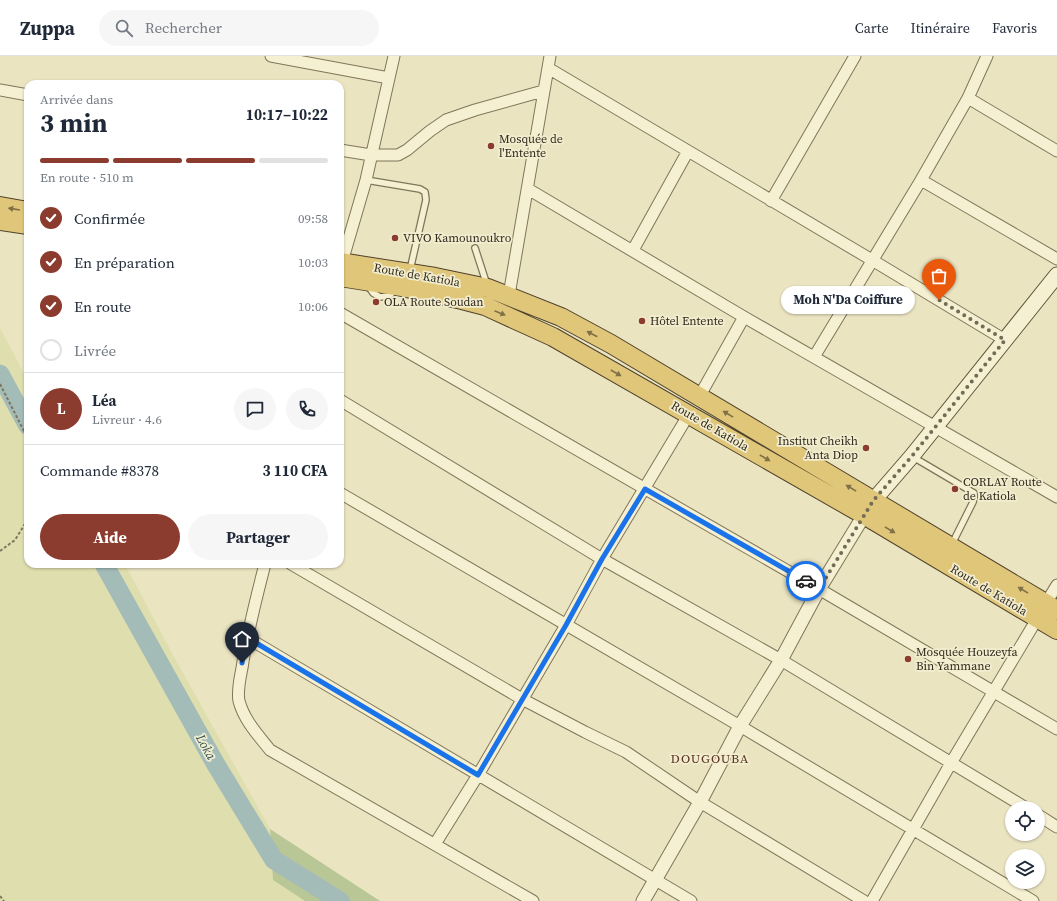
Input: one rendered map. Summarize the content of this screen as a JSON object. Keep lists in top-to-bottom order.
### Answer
{
  "streets": {
    "highway": ["Route de Katiola"]
  },
  "districts": ["DOUGOUBA"],
  "water": ["Loka"],
  "places": [
    "Mosquée de l'Entente",
    "VIVO Kamounoukro",
    "Moh N'Da Coiffure",
    "OLA Route Soudan",
    "Hôtel Entente",
    "Institut Cheikh Anta Diop",
    "CORLAY Route de Katiola",
    "Mosquée Houzeyfa Bin Yammane"
  ],
  "page": {
    "header": "Zuppa",
    "search": "Rechercher",
    "nav": ["Carte", "Itinéraire", "Favoris"],
    "heading": ["3 min", "Arrivée dans", "10:17–10:22"],
    "panel": [
      "Léa",
      "Livreur · 4.6",
      "Commande #8378",
      "3 110 CFA"
    ],
    "bar": "En route · 510 m",
    "list": [
      ["Confirmée", "09:58"],
      ["En préparation", "10:03"],
      ["En route", "10:06"],
      "Livrée"
    ],
    "bubble": "Moh N'Da Coiffure",
    "round": "L",
    "buttons": ["Aide", "Partager"]
  }
}
